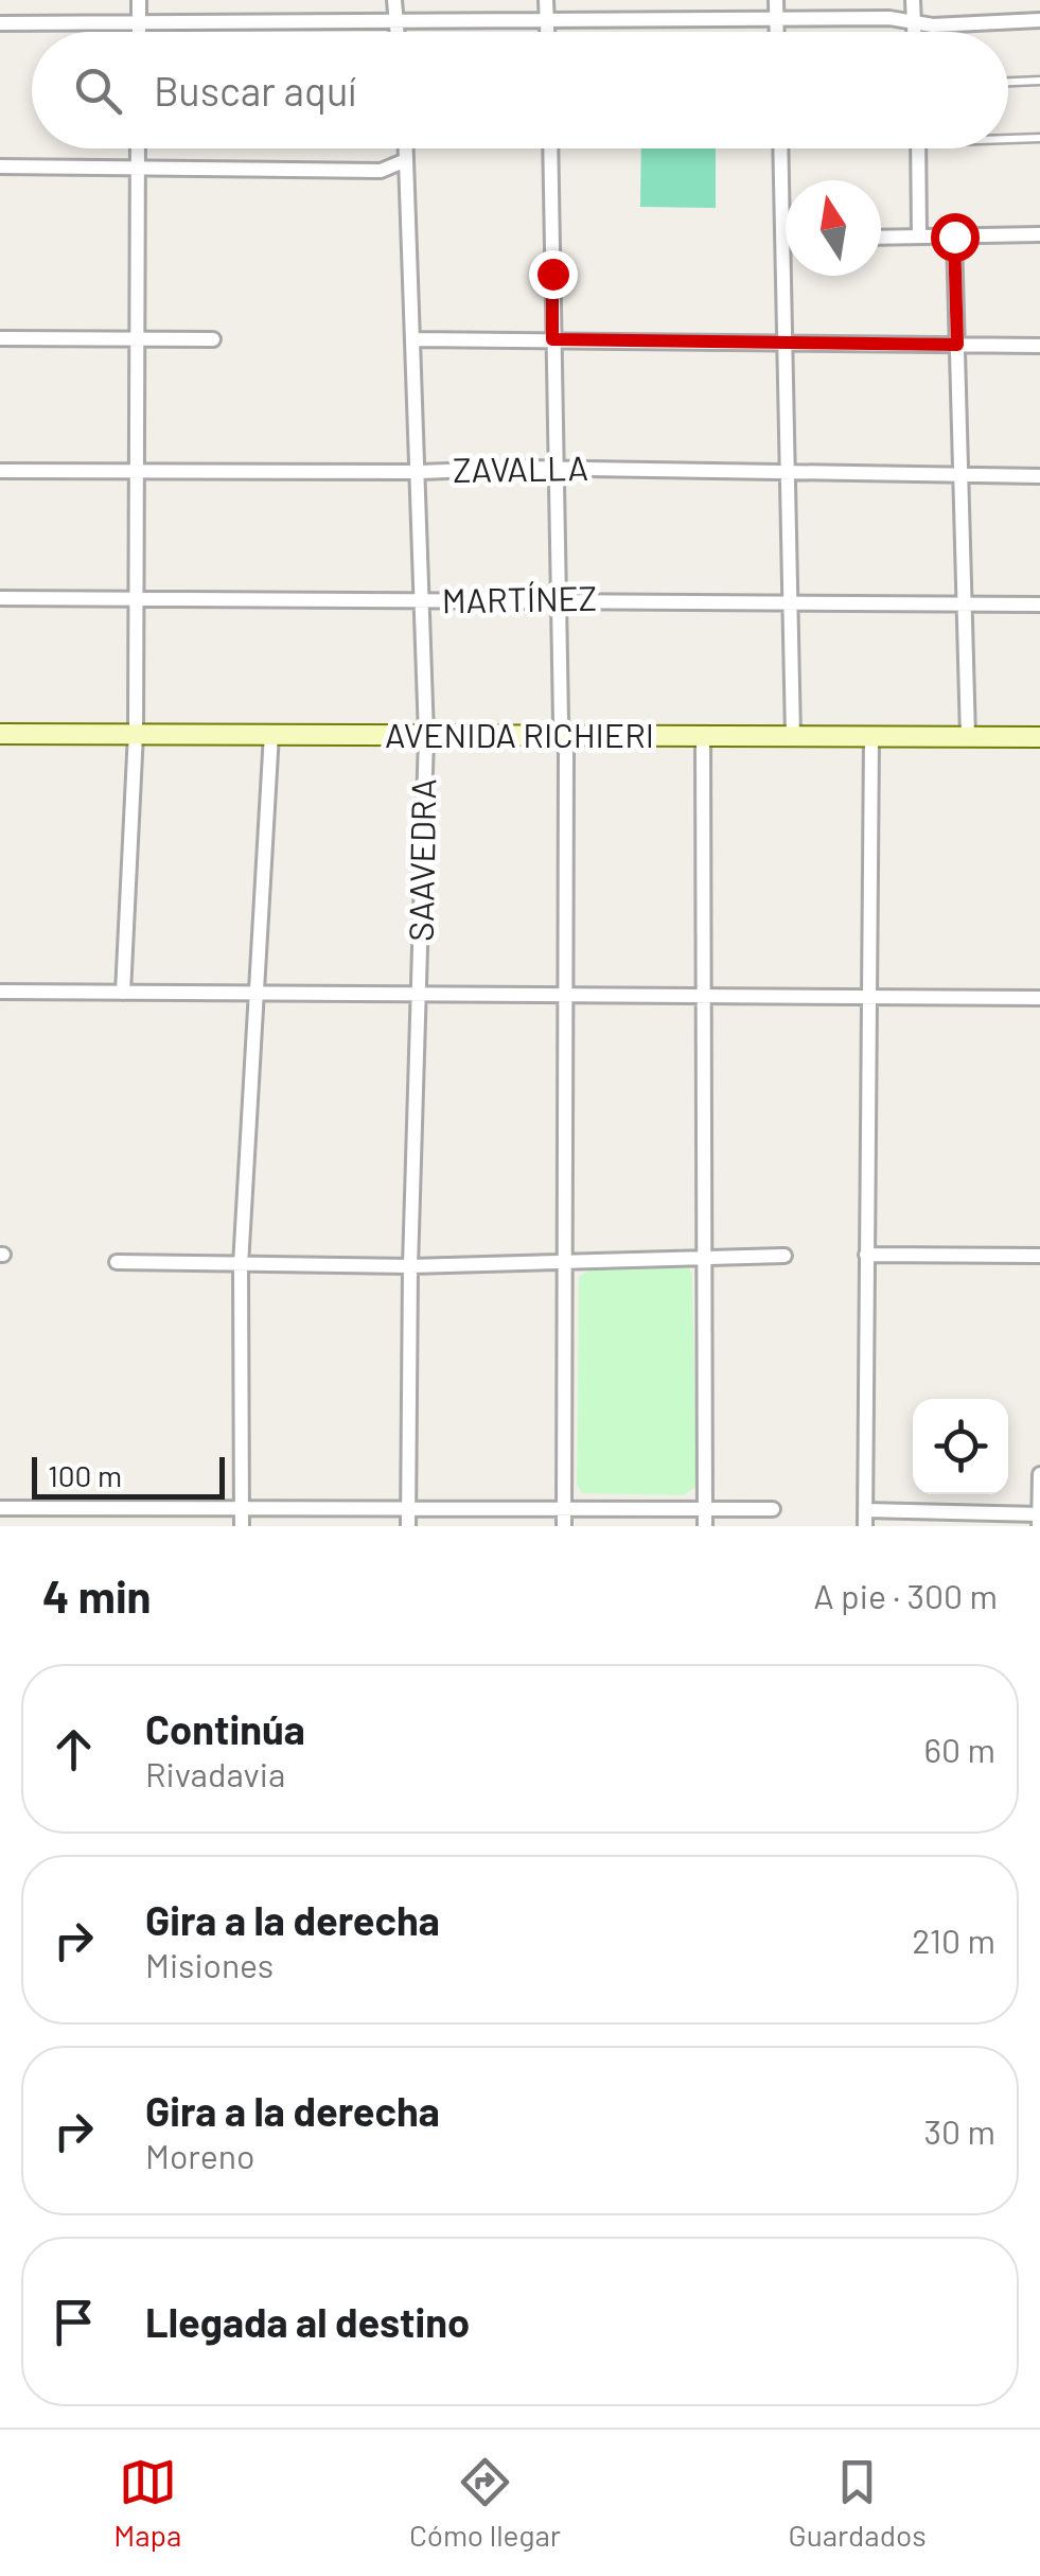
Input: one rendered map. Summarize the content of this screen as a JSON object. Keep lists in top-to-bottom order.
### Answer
{
  "streets": {
    "street": [
      "ZAVALLA",
      "MARTÍNEZ",
      "AVENIDA RICHIERI",
      "SAAVEDRA"
    ]
  },
  "crossings": [
    ["ZAVALLA", "SAAVEDRA"],
    ["MARTÍNEZ", "SAAVEDRA"],
    ["AVENIDA RICHIERI", "SAAVEDRA"]
  ],
  "scale_bar": "100 m",
  "north": "top",
  "page": {
    "search": "Buscar aquí",
    "scale": "100 m",
    "heading": ["4 min", "A pie · 300 m"],
    "list": [
      ["Continúa", "Rivadavia", "60 m"],
      ["Gira a la derecha", "Misiones", "210 m"],
      ["Gira a la derecha", "Moreno", "30 m"],
      "Llegada al destino"
    ],
    "nav": ["Mapa", "Cómo llegar", "Guardados"]
  }
}
